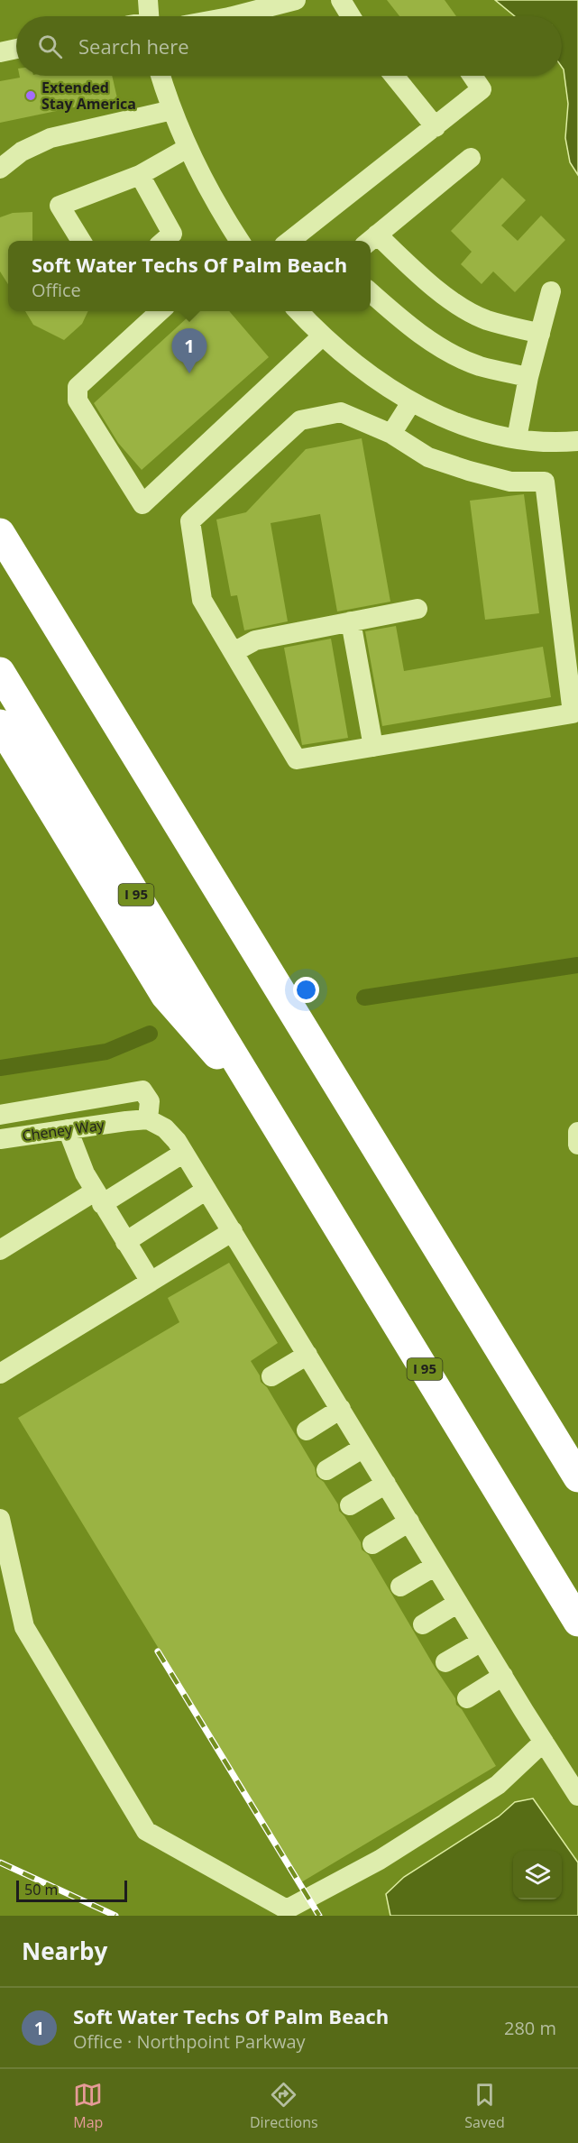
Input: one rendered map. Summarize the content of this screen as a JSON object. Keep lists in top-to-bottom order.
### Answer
{
  "streets": {
    "highway": ["I 95"],
    "street": ["Cheney Way"]
  },
  "places": ["Extended Stay America"],
  "scale_bar": "50 m",
  "page": {
    "search": "Search here",
    "popup": ["Soft Water Techs Of Palm Beach", "Office"],
    "pins": "1",
    "scale": "50 m",
    "heading": "Nearby",
    "list": [
      {
        "mark": "1",
        "name": "Soft Water Techs Of Palm Beach",
        "note": "Office · Northpoint Parkway",
        "value": "280 m"
      }
    ],
    "nav": ["Map", "Directions", "Saved"]
  }
}
